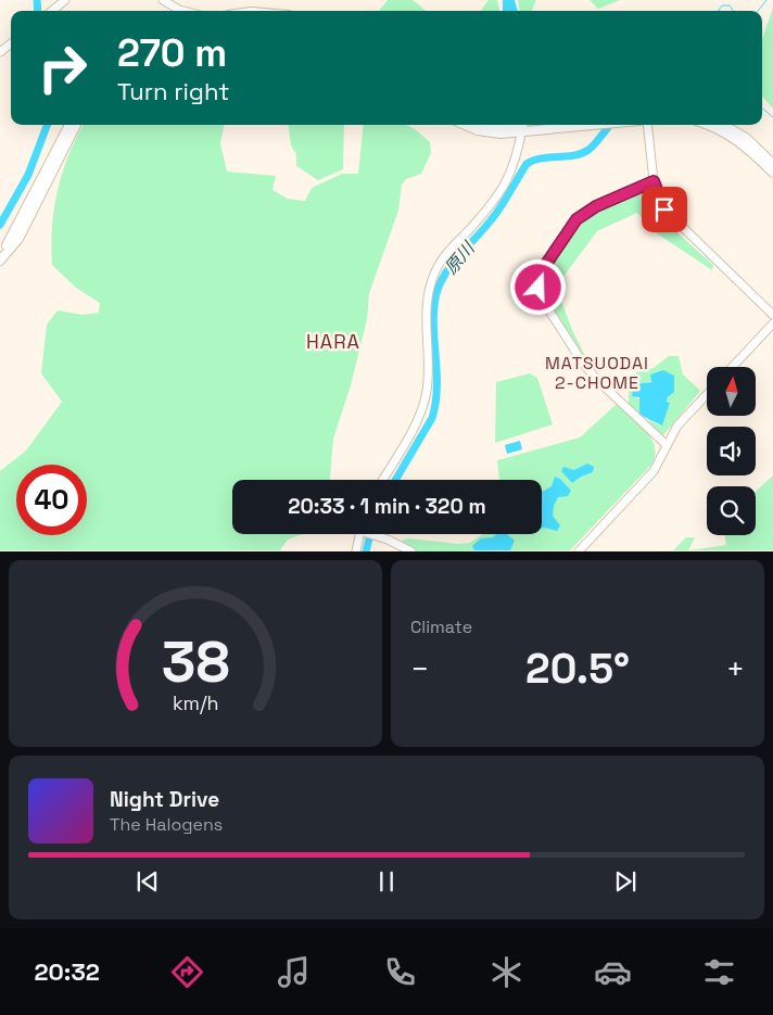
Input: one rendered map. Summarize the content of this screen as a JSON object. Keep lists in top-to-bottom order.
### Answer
{
  "districts": ["HARA", "MATSUODAI 2-CHOME"],
  "water": ["原川"],
  "north": "top",
  "page": {
    "turn": ["270 m", "Turn right"],
    "limit": "40",
    "trip": "20:33 · 1 min · 320 m",
    "tile": "Climate",
    "heat": ["−", "20.5°", "+"],
    "song": ["Night Drive", "The Halogens"],
    "tabs": "20:32",
    "gauge": ["38", "km/h"]
  }
}
